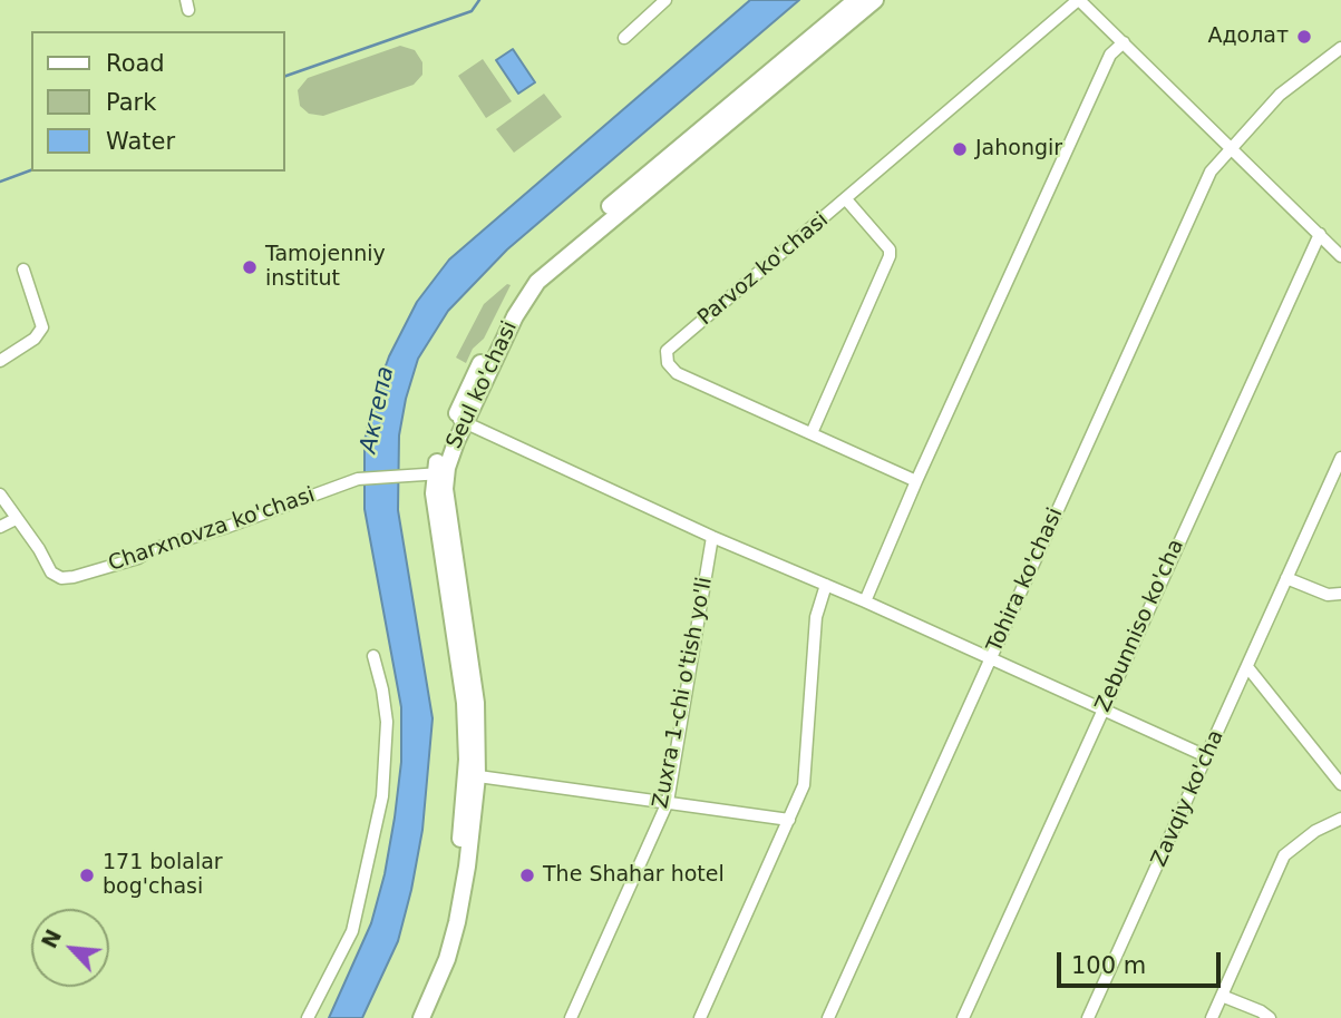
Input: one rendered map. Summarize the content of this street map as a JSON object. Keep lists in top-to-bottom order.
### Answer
{
  "streets": {
    "main road": ["Seul ko'chasi"],
    "street": [
      "Parvoz ko'chasi",
      "Charxnovza ko'chasi",
      "Tohira ko'chasi",
      "Zebunniso ko'cha",
      "Zuxra 1-chi o'tish yo'li",
      "Zavqiy ko'cha"
    ]
  },
  "crossings": [
    ["Seul ko'chasi", "Charxnovza ko'chasi"]
  ],
  "water": ["Актепа"],
  "places": [
    "Адолат",
    "Jahongir",
    "Tamojenniy institut",
    "171 bolalar bog'chasi",
    "The Shahar hotel"
  ],
  "legend": ["Road", "Park", "Water"],
  "scale_bar": "100 m",
  "north": "top left"
}
